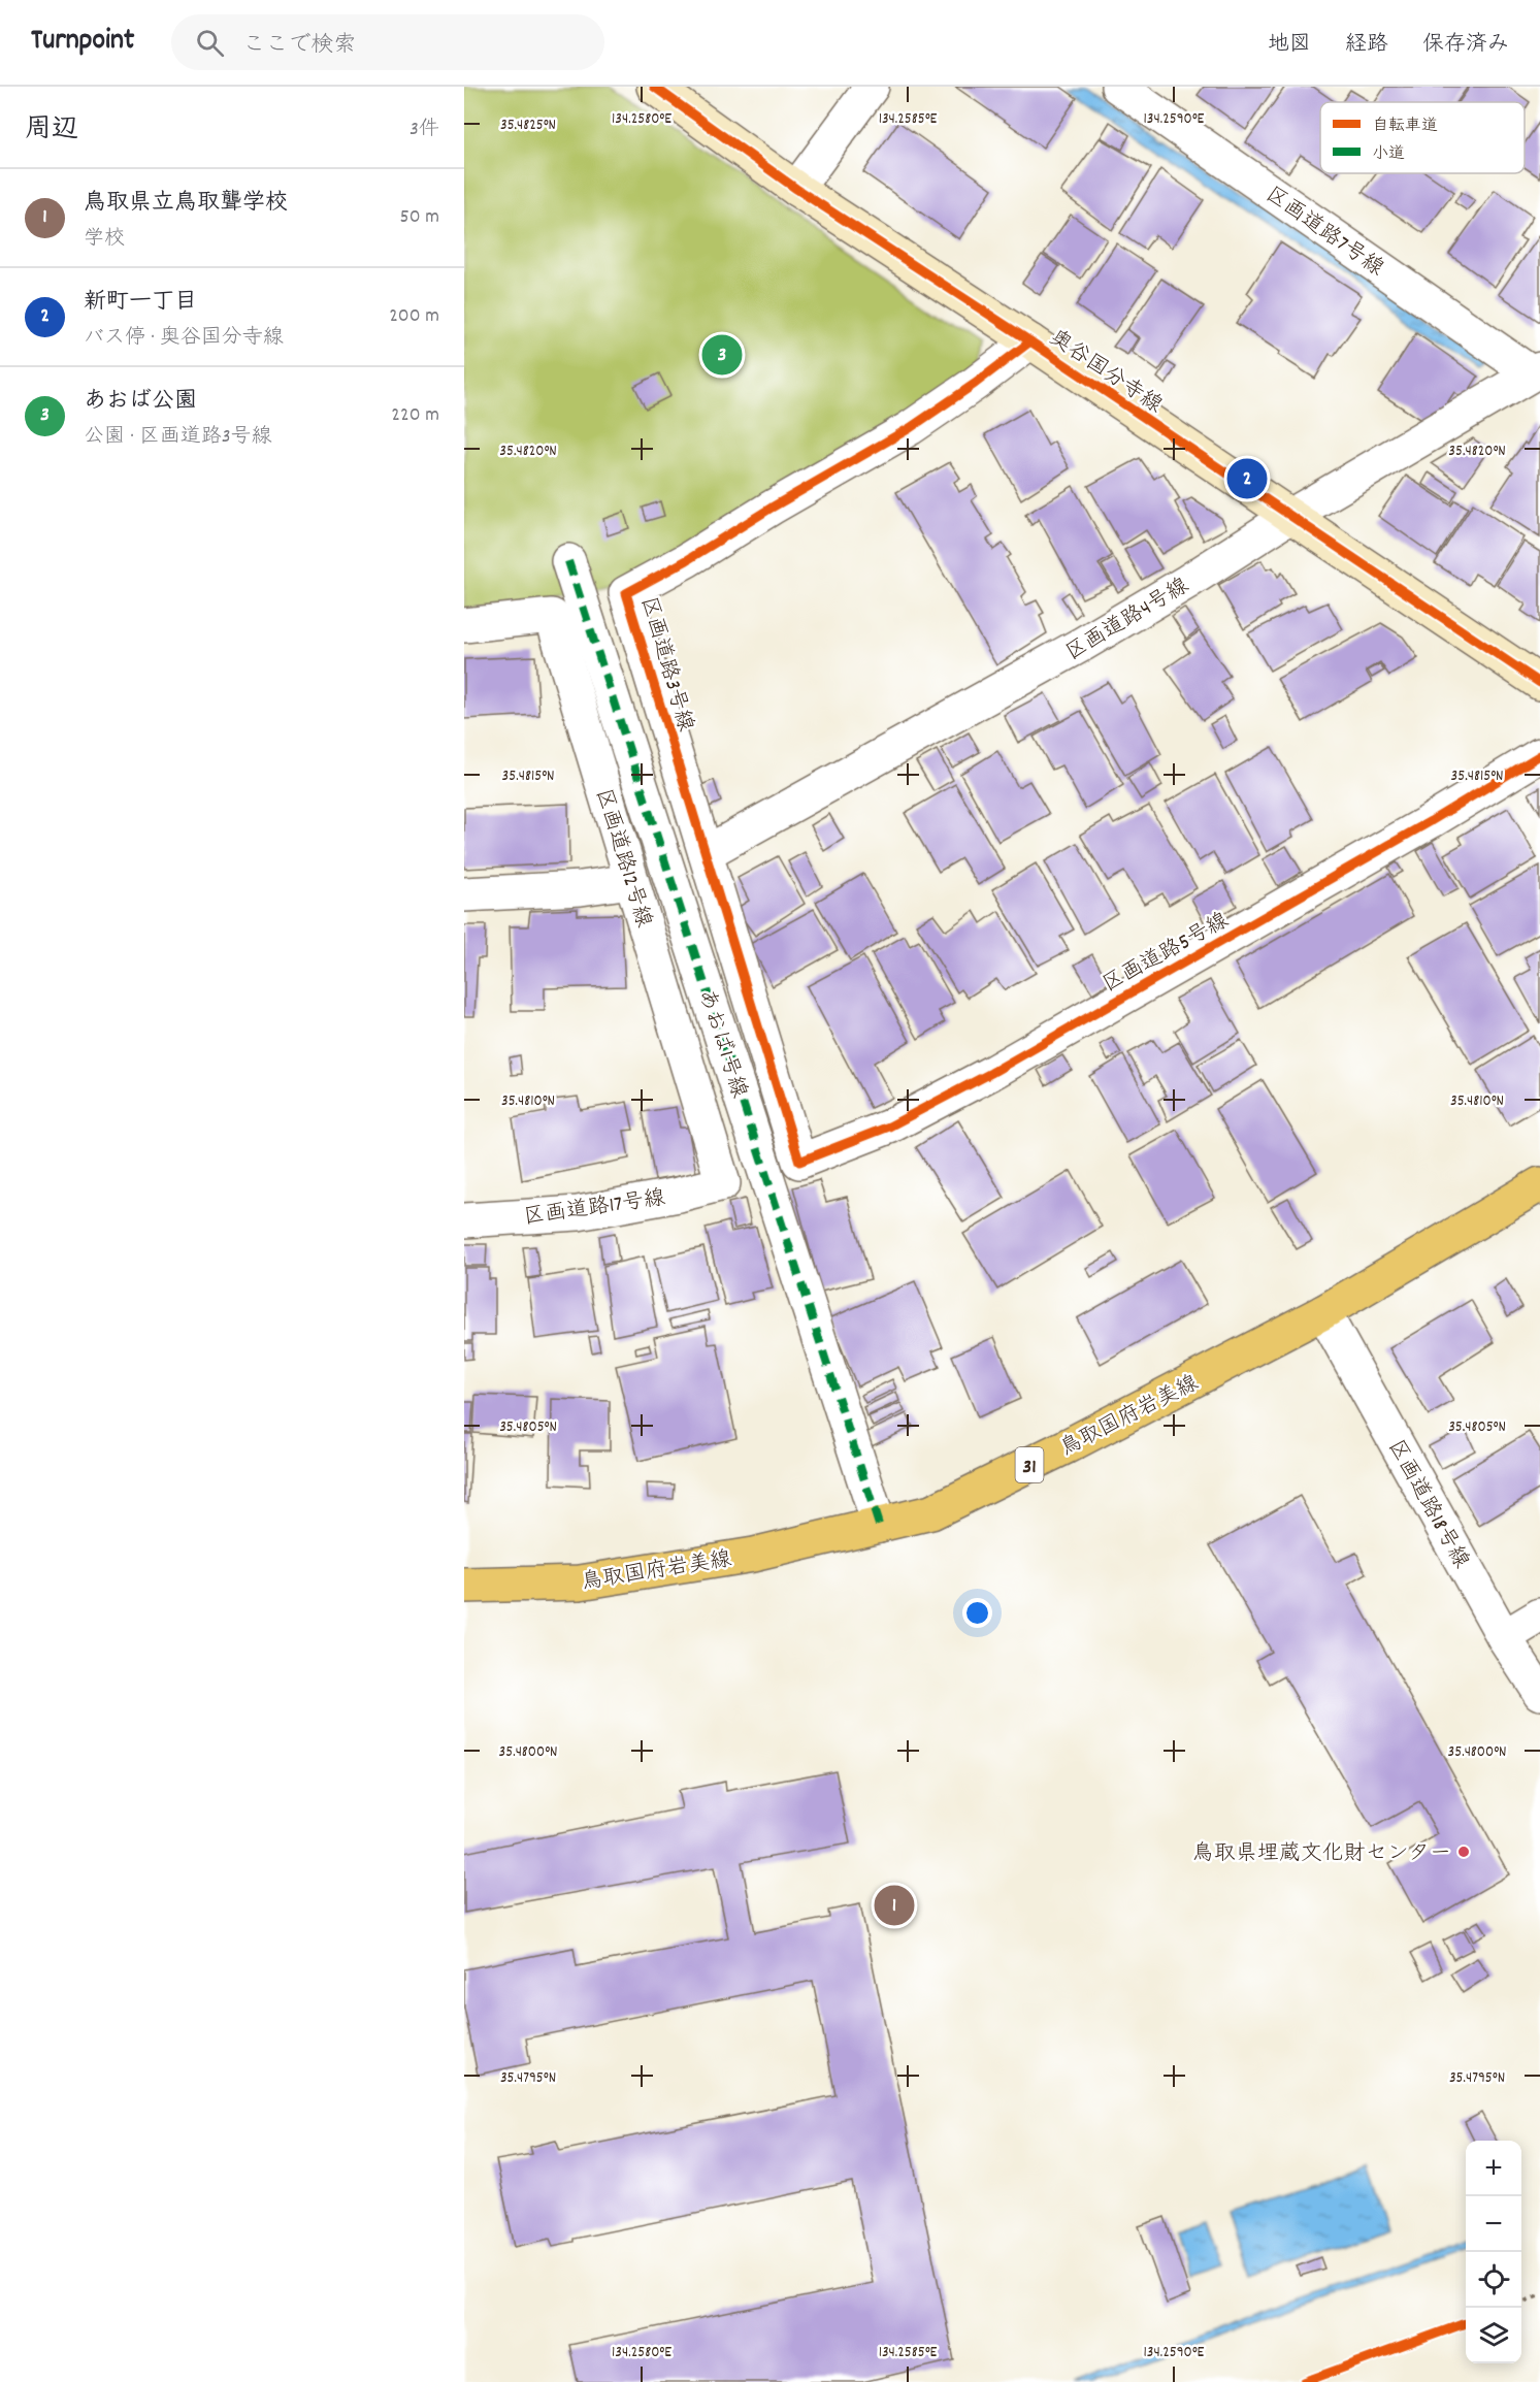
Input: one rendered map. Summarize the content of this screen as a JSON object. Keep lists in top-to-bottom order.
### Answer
{
  "streets": {
    "main road": ["鳥取国府岩美線", "31"],
    "street": [
      "区画道路7号線",
      "奥谷国分寺線",
      "区画道路4号線",
      "区画道路3号線",
      "区画道路12号線",
      "区画道路5号線",
      "あおば1号線",
      "区画道路17号線",
      "区画道路18号線"
    ]
  },
  "crossings": [
    ["区画道路7号線", "区画道路4号線"],
    ["奥谷国分寺線", "区画道路4号線"],
    ["奥谷国分寺線", "区画道路3号線"],
    ["区画道路4号線", "区画道路3号線"],
    ["区画道路3号線", "区画道路5号線"],
    ["区画道路12号線", "区画道路17号線"],
    ["あおば1号線", "鳥取国府岩美線"],
    ["鳥取国府岩美線", "区画道路18号線"]
  ],
  "places": ["鳥取県埋蔵文化財センター"],
  "legend": ["自転車道", "小道"],
  "page": {
    "header": "Turnpoint",
    "search": "ここで検索",
    "nav": ["地図", "経路", "保存済み"],
    "heading": ["周辺", "3件"],
    "list": [
      {
        "mark": "1",
        "name": "鳥取県立鳥取聾学校",
        "note": "学校",
        "value": "50 m"
      },
      {
        "mark": "2",
        "name": "新町一丁目",
        "note": "バス停 · 奥谷国分寺線",
        "value": "200 m"
      },
      {
        "mark": "3",
        "name": "あおば公園",
        "note": "公園 · 区画道路3号線",
        "value": "220 m"
      }
    ],
    "pins": ["3", "2", "1"],
    "map_buttons": ["+", "−"]
  },
  "coordinates": [
    "134.2580°E",
    "134.2585°E",
    "134.2590°E",
    "35.4825°N",
    "35.4820°N",
    "35.4815°N",
    "35.4810°N",
    "35.4805°N",
    "35.4800°N",
    "35.4795°N"
  ]
}
